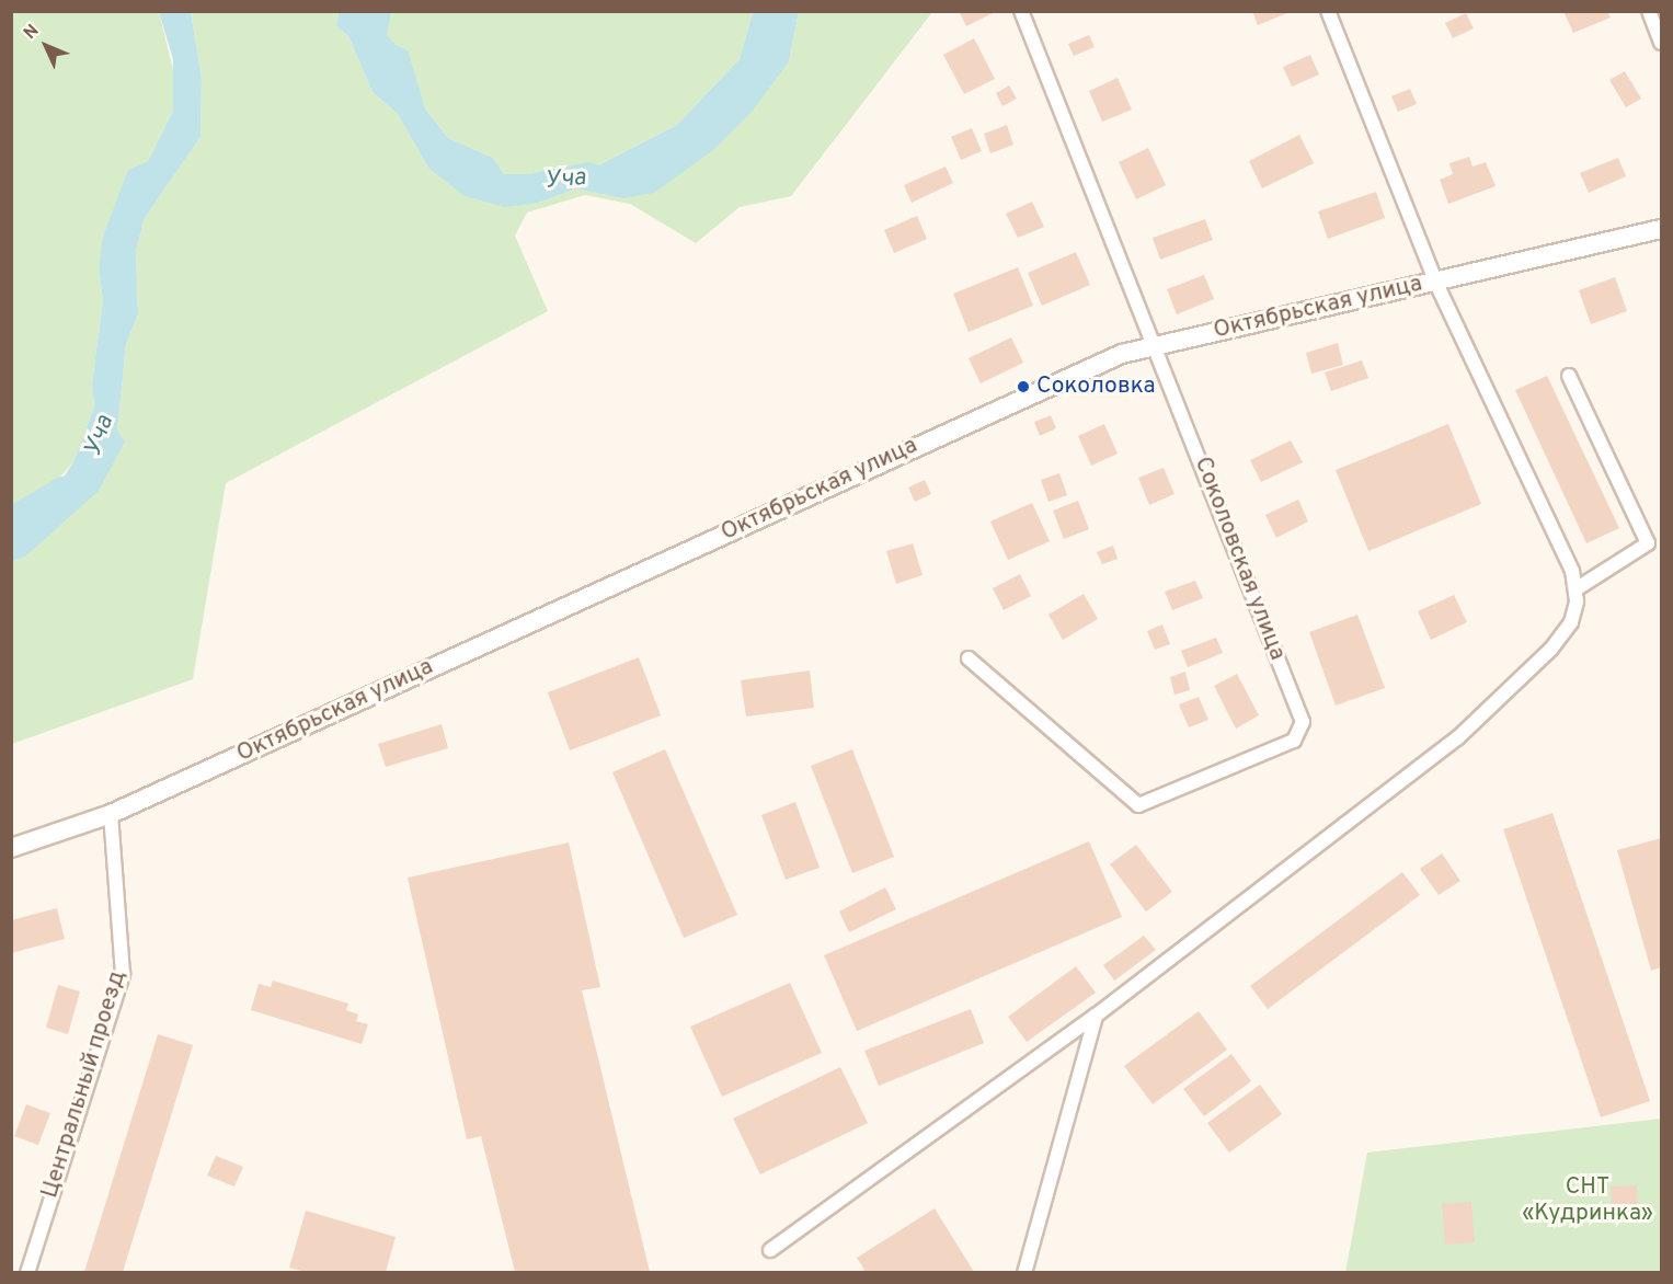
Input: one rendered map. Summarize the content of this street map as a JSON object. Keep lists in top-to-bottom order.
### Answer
{
  "streets": {
    "street": ["Октябрьская улица", "Соколовская улица", "Центральный проезд"]
  },
  "crossings": [
    ["Октябрьская улица", "Соколовская улица"],
    ["Октябрьская улица", "Центральный проезд"]
  ],
  "water": ["Уча"],
  "parks": ["СНТ «Кудринка»"],
  "places": ["Соколовка"],
  "north": "top left"
}
